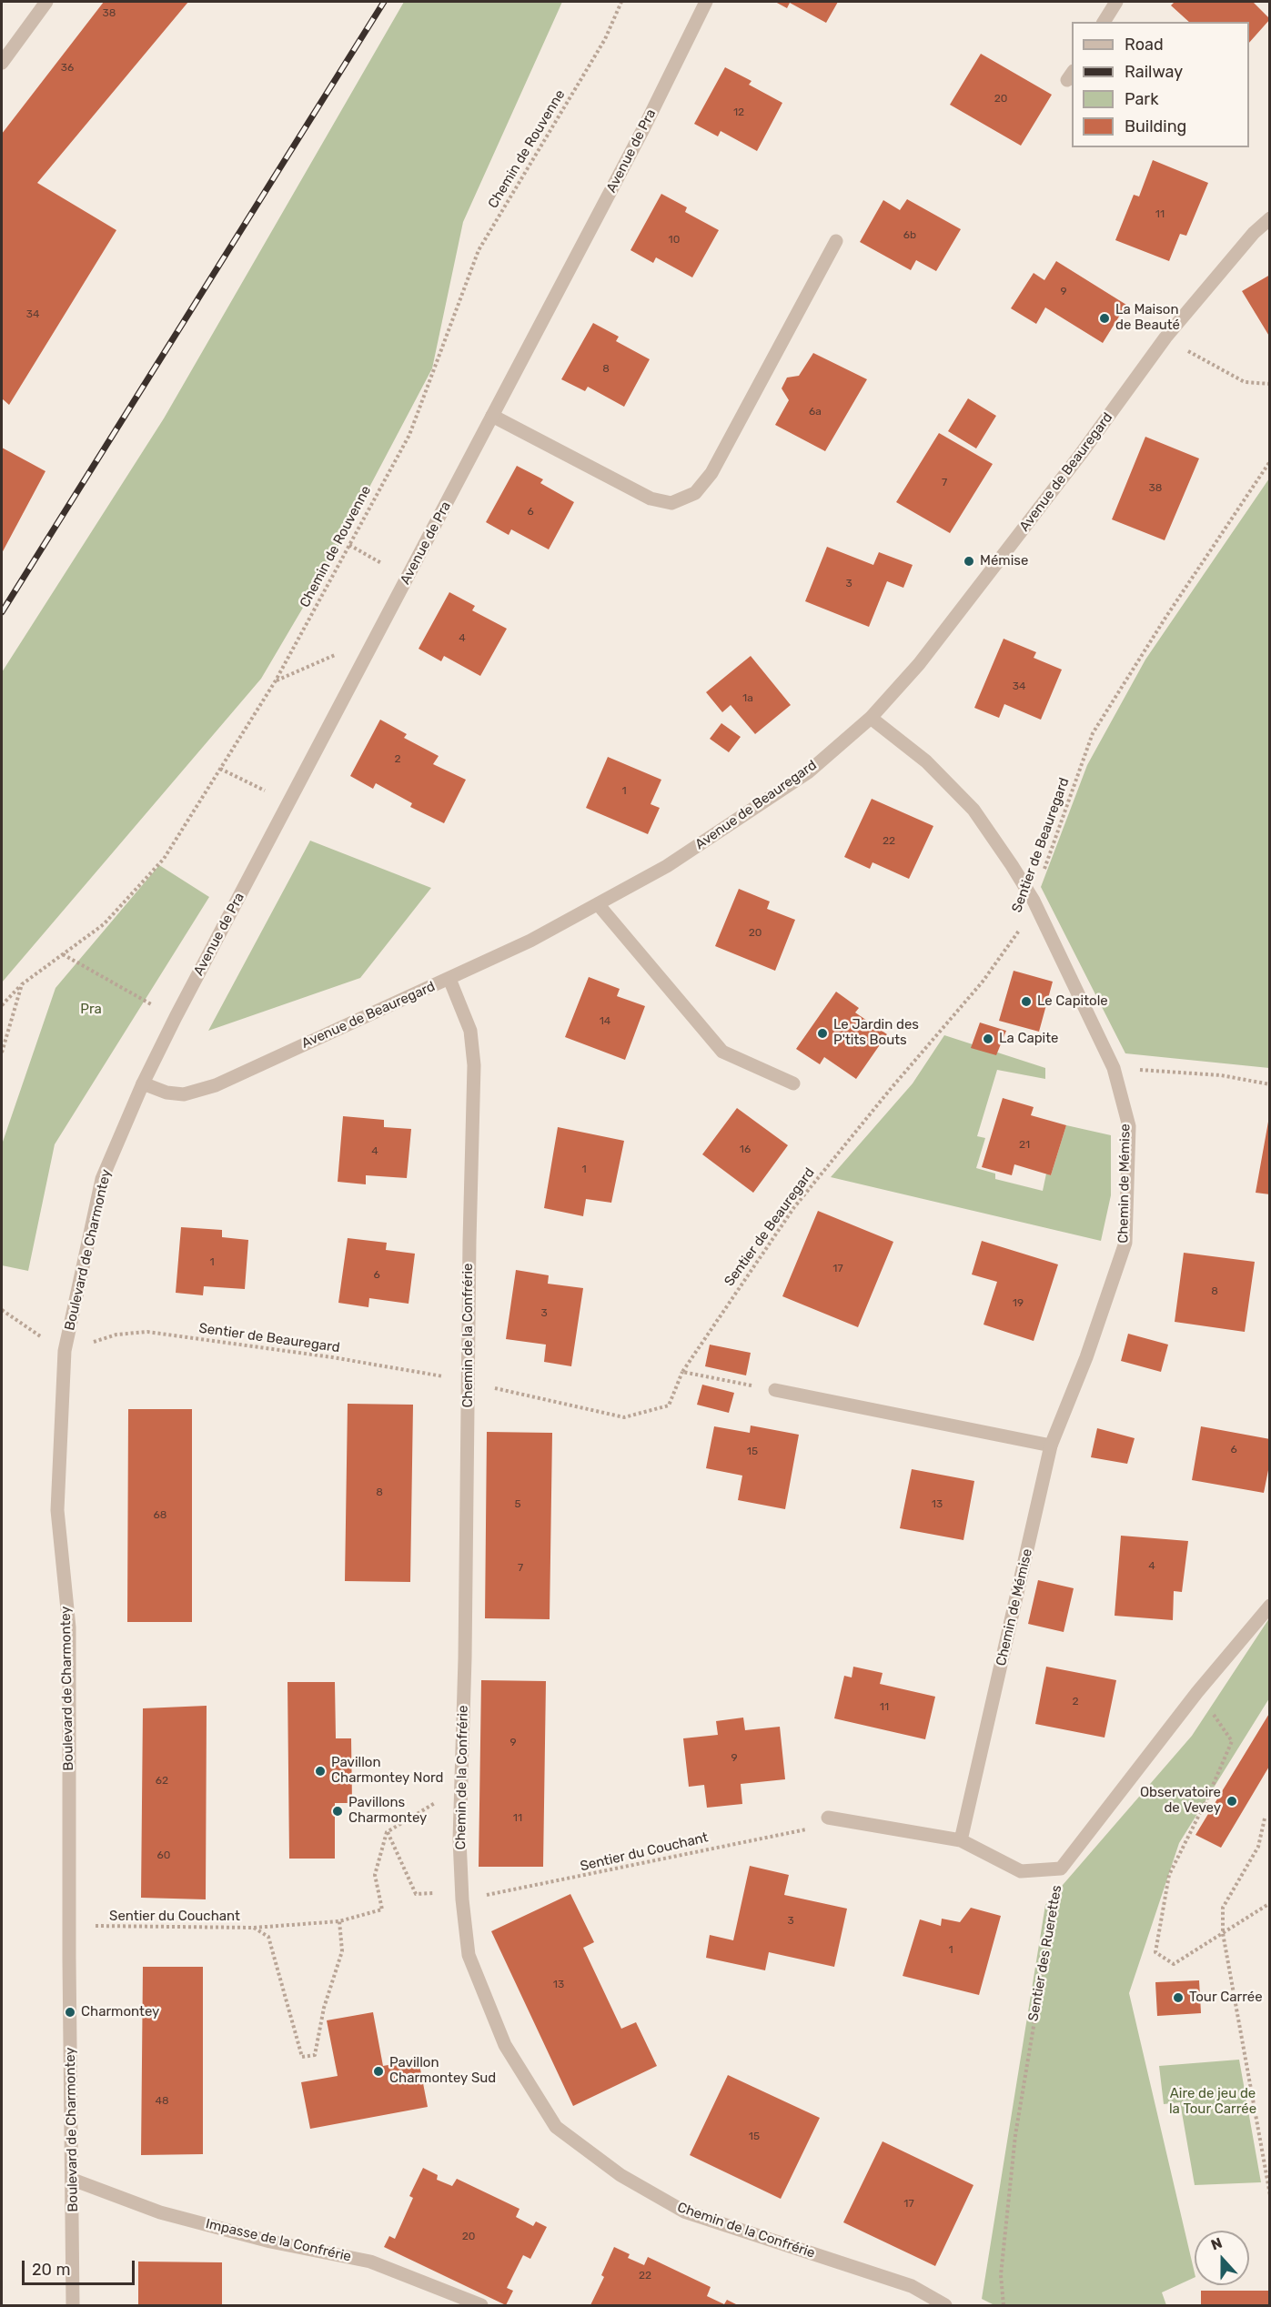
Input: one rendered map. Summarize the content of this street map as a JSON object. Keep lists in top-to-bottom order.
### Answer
{
  "streets": {
    "street": [
      "Avenue de Pra",
      "Avenue de Beauregard",
      "Chemin de Mémise",
      "Boulevard de Charmontey",
      "Chemin de la Confrérie",
      "Sentier des Ruerettes",
      "Impasse de la Confrérie"
    ],
    "path": ["Chemin de Rouvenne", "Sentier de Beauregard", "Sentier du Couchant"]
  },
  "crossings": [
    ["Avenue de Pra", "Avenue de Beauregard"],
    ["Avenue de Pra", "Boulevard de Charmontey"],
    ["Avenue de Beauregard", "Chemin de Mémise"],
    ["Avenue de Beauregard", "Boulevard de Charmontey"],
    ["Avenue de Beauregard", "Chemin de la Confrérie"],
    ["Sentier de Beauregard", "Chemin de Mémise"],
    ["Boulevard de Charmontey", "Impasse de la Confrérie"],
    ["Chemin de la Confrérie", "Sentier du Couchant"]
  ],
  "parks": ["Pra", "Aire de jeu de la Tour Carrée"],
  "places": [
    "La Maison de Beauté",
    "Mémise",
    "Le Capitole",
    "Le Jardin des P'tits Bouts",
    "La Capite",
    "Pavillon Charmontey Nord",
    "Observatoire de Vevey",
    "Pavillons Charmontey",
    "Tour Carrée",
    "Charmontey",
    "Pavillon Charmontey Sud"
  ],
  "house_numbers": [
    "38",
    "36",
    "20",
    "12",
    "11",
    "6b",
    "10",
    "9",
    "34",
    "8",
    "6a",
    "7",
    "38",
    "6",
    "3",
    "4",
    "34",
    "1a",
    "2",
    "1",
    "22",
    "20",
    "14",
    "21",
    "16",
    "4",
    "1",
    "1",
    "17",
    "6",
    "8",
    "19",
    "3",
    "6",
    "15",
    "8",
    "5",
    "13",
    "68",
    "4",
    "7",
    "2",
    "11",
    "9",
    "9",
    "62",
    "11",
    "60",
    "3",
    "1",
    "13",
    "48",
    "15",
    "17",
    "20",
    "22"
  ],
  "legend": [
    "Road",
    "Railway",
    "Park",
    "Building"
  ],
  "scale_bar": "20 m",
  "north": "top"
}
